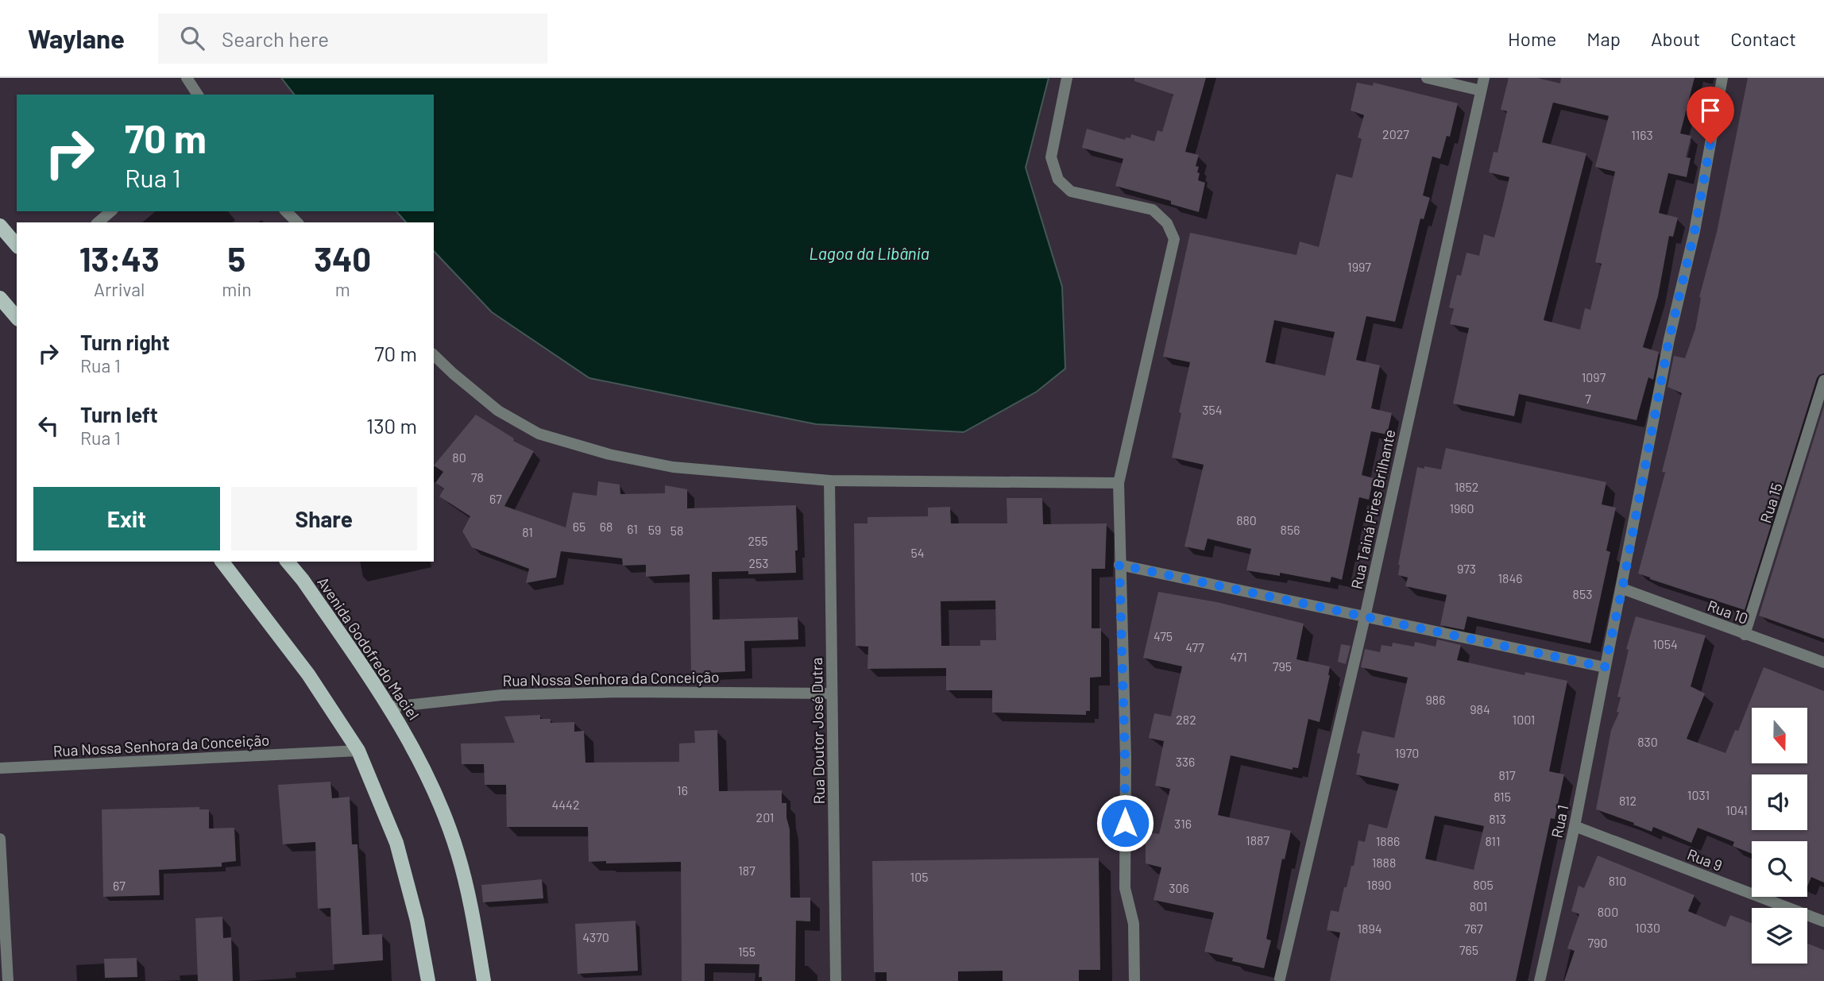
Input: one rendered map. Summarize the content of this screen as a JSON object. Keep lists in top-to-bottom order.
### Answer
{
  "streets": {
    "main road": ["Avenida Godofredo Maciel"],
    "street": [
      "Rua 15",
      "Rua Tainá Pires Brilhante",
      "Rua 10",
      "Rua Nossa Senhora da Conceição",
      "Rua Doutor José Dutra",
      "Rua 1",
      "Rua 9"
    ]
  },
  "crossings": [
    ["Rua 15", "Rua 10"],
    ["Rua 10", "Rua 1"],
    ["Avenida Godofredo Maciel", "Rua Nossa Senhora da Conceição"],
    ["Rua Nossa Senhora da Conceição", "Rua Doutor José Dutra"],
    ["Rua 1", "Rua 9"]
  ],
  "water": ["Lagoa da Libânia"],
  "house_numbers": [
    "2027",
    "1163",
    "1997",
    "1097",
    "7",
    "354",
    "80",
    "78",
    "1852",
    "67",
    "1960",
    "880",
    "65",
    "68",
    "61",
    "59",
    "856",
    "58",
    "81",
    "255",
    "54",
    "253",
    "973",
    "1846",
    "853",
    "475",
    "1054",
    "477",
    "471",
    "795",
    "986",
    "984",
    "282",
    "1001",
    "830",
    "1970",
    "336",
    "817",
    "16",
    "1031",
    "815",
    "812",
    "4442",
    "1041",
    "201",
    "813",
    "316",
    "1887",
    "1886",
    "811",
    "1888",
    "187",
    "105",
    "810",
    "1890",
    "805",
    "67",
    "306",
    "801",
    "800",
    "1030",
    "1894",
    "767",
    "4370",
    "790",
    "765",
    "155"
  ],
  "north": "bottom",
  "page": {
    "header": "Waylane",
    "search": "Search here",
    "nav": [
      "Home",
      "Map",
      "About",
      "Contact"
    ],
    "turn": ["70 m", "Rua 1"],
    "eta": [
      "13:43",
      "Arrival",
      "5",
      "min",
      "340",
      "m"
    ],
    "list": [
      {
        "name": "Turn right",
        "note": "Rua 1",
        "value": "70 m"
      },
      {
        "name": "Turn left",
        "note": "Rua 1",
        "value": "130 m"
      }
    ],
    "buttons": ["Exit", "Share"]
  }
}
